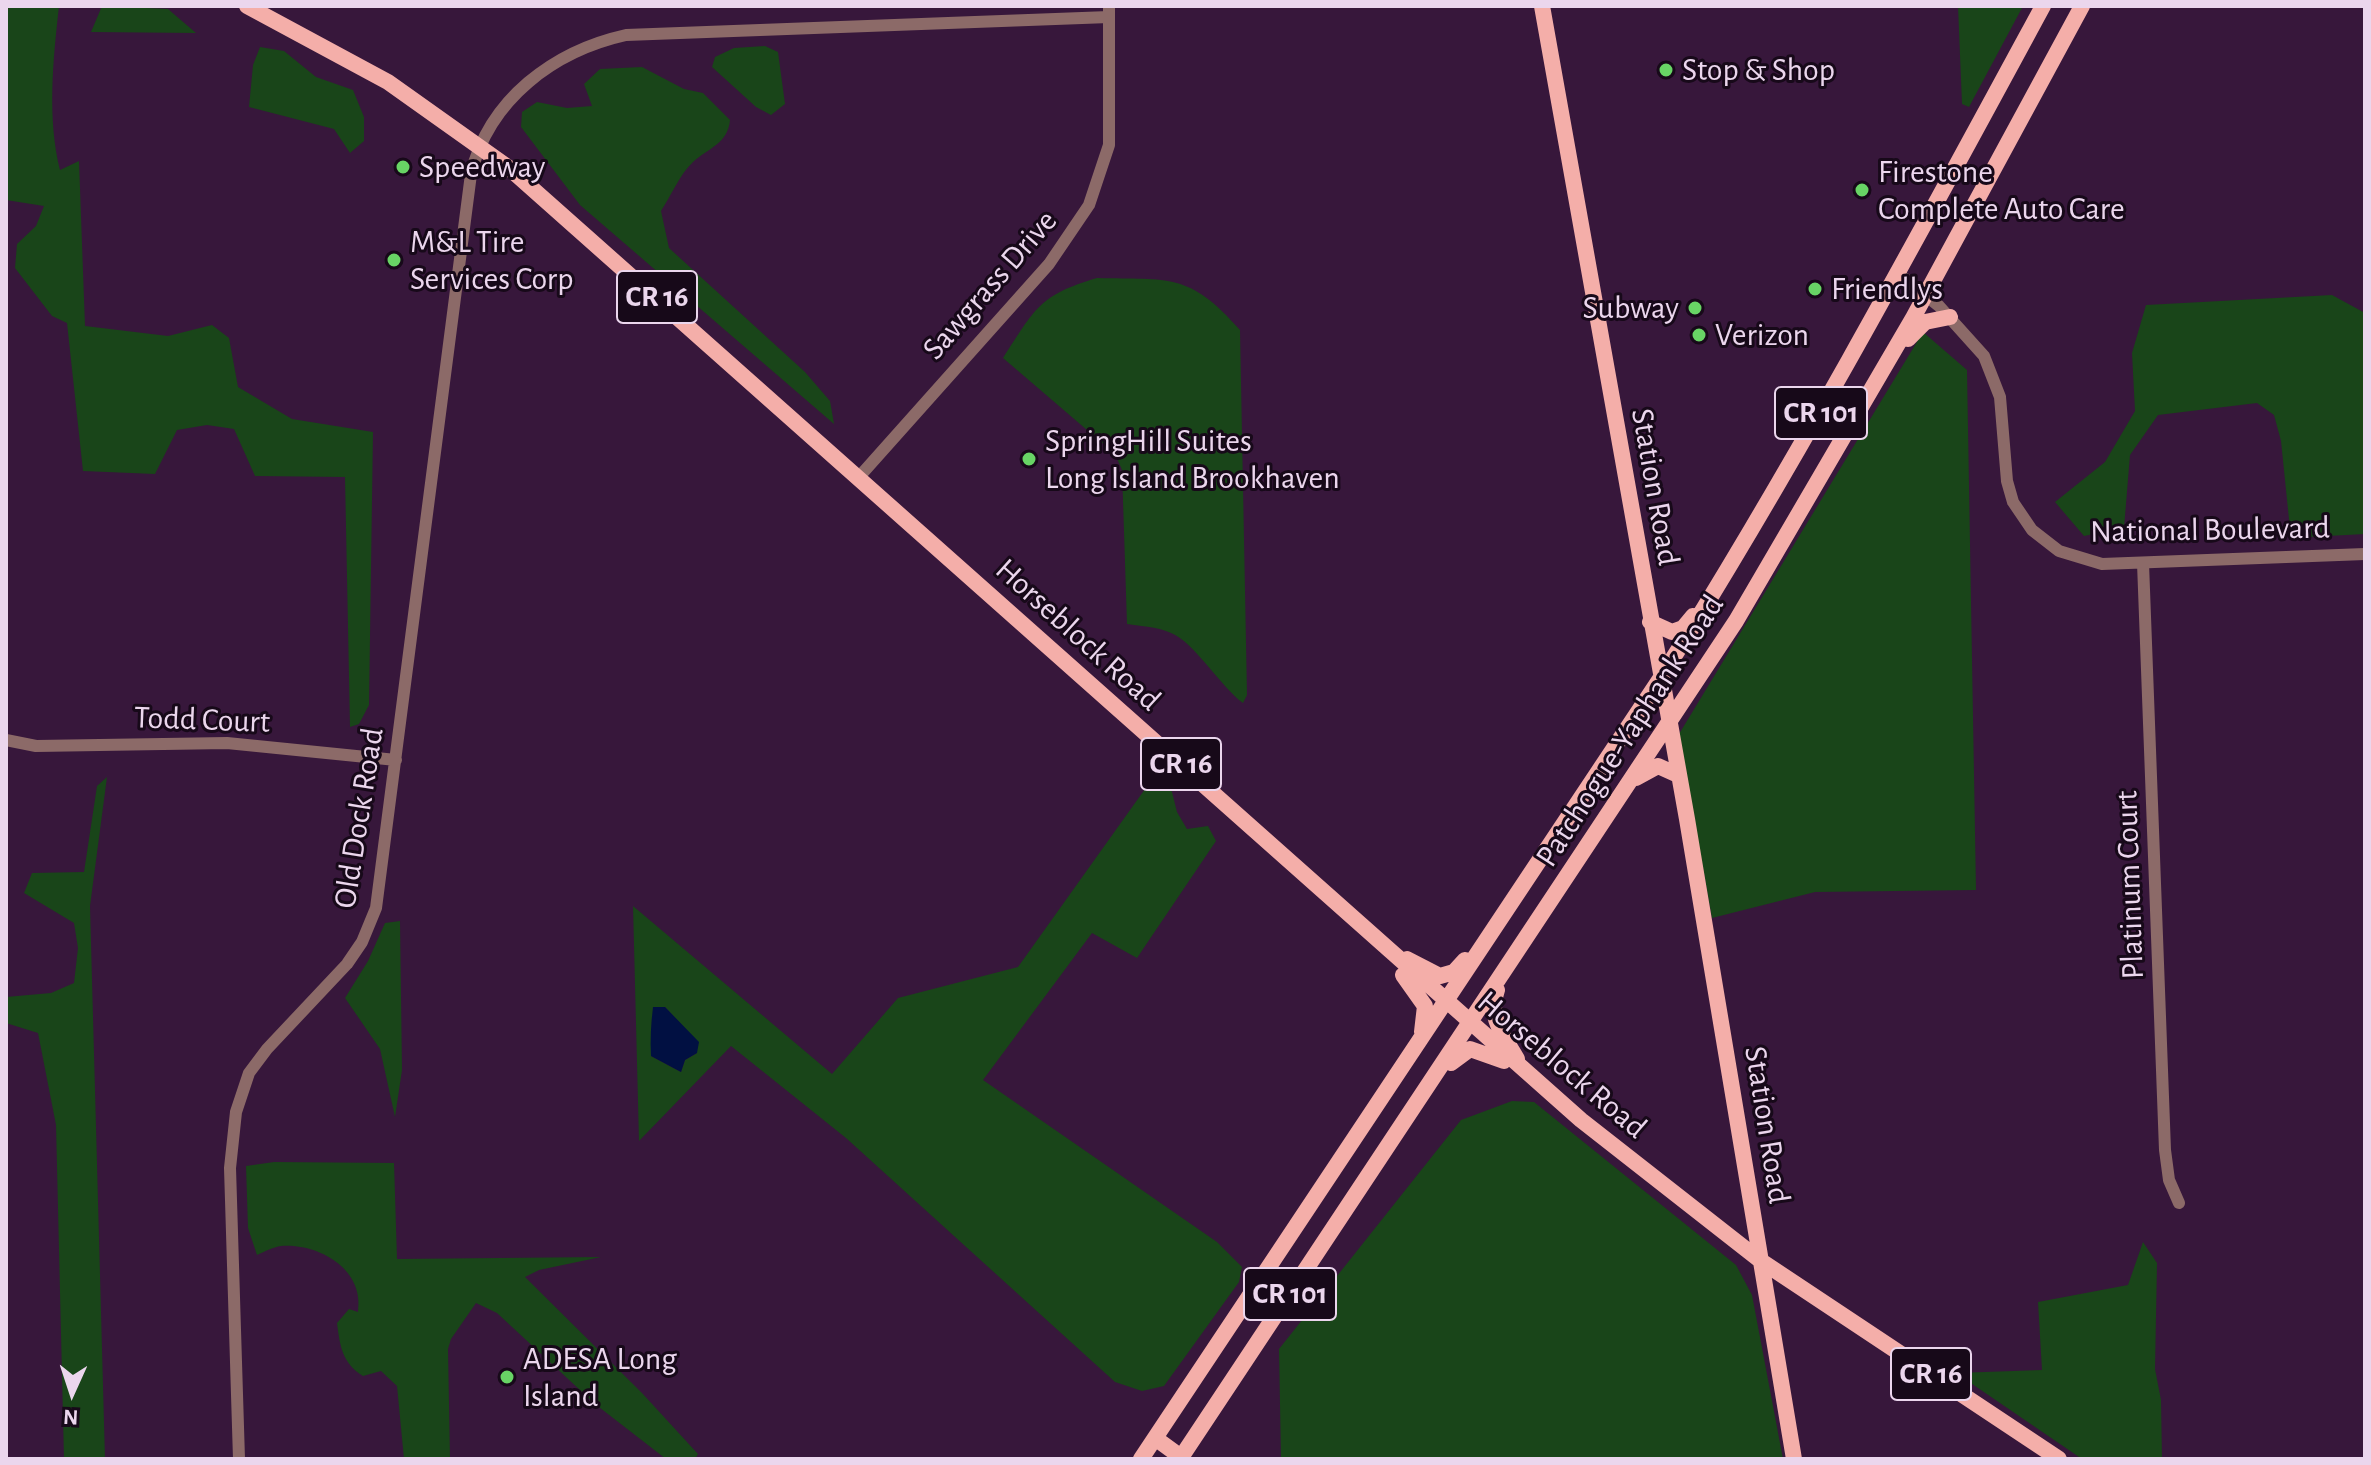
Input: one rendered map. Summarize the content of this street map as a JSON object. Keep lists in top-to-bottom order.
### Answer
{
  "streets": {
    "main road": [
      "CR 16",
      "CR 101",
      "Station Road",
      "Horseblock Road",
      "Patchogue-Yaphank Road"
    ],
    "street": [
      "Sawgrass Drive",
      "National Boulevard",
      "Todd Court",
      "Old Dock Road",
      "Platinum Court"
    ]
  },
  "crossings": [
    ["Sawgrass Drive", "Horseblock Road"],
    ["Sawgrass Drive", "Old Dock Road"],
    ["CR 101", "National Boulevard"],
    ["CR 101", "Patchogue-Yaphank Road"],
    ["Station Road", "Horseblock Road"],
    ["Station Road", "Patchogue-Yaphank Road"],
    ["National Boulevard", "Patchogue-Yaphank Road"],
    ["National Boulevard", "Platinum Court"],
    ["Horseblock Road", "Patchogue-Yaphank Road"],
    ["Horseblock Road", "Old Dock Road"],
    ["Todd Court", "Old Dock Road"]
  ],
  "places": [
    "Stop & Shop",
    "Speedway",
    "Firestone Complete Auto Care",
    "M&L Tire Services Corp",
    "Friendlys",
    "Subway",
    "Verizon",
    "SpringHill Suites Long Island Brookhaven",
    "ADESA Long Island"
  ],
  "north": "bottom"
}
